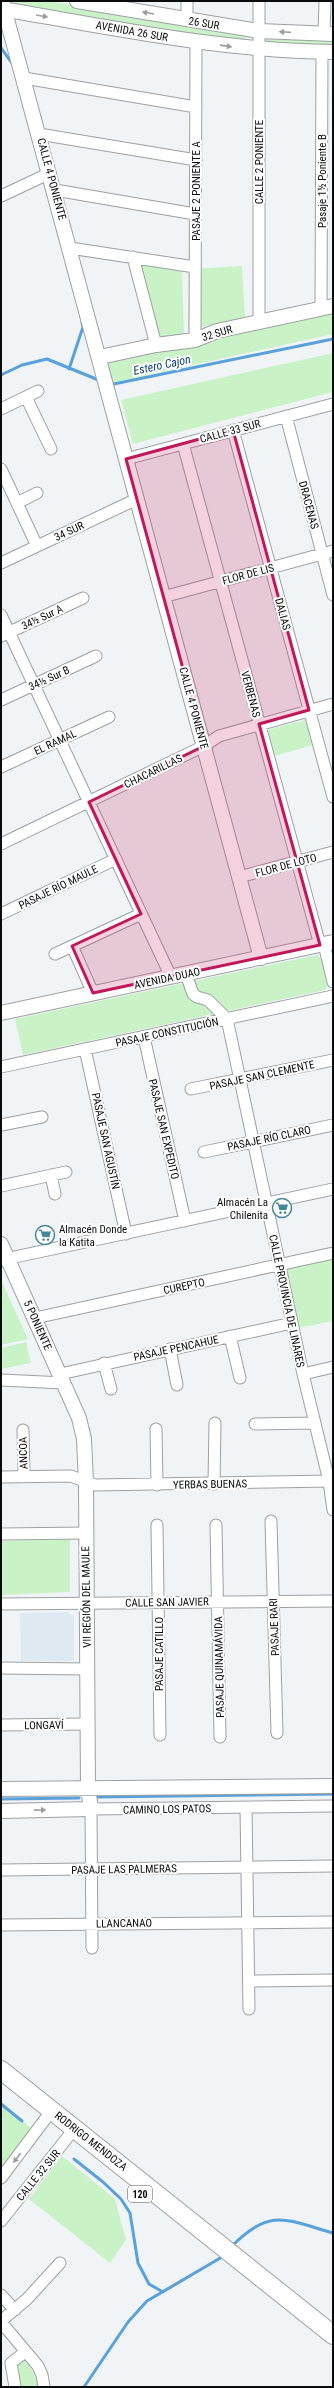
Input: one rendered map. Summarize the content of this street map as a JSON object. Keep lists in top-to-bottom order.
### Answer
{
  "streets": {
    "main road": ["RODRIGO MENDOZA", "120"],
    "street": [
      "26 SUR",
      "AVENIDA 26 SUR",
      "CALLE 2 PONIENTE",
      "CALLE 4 PONIENTE",
      "Pasaje 1½ Poniente B",
      "PASAJE 2 PONIENTE A",
      "32 SUR",
      "CALLE 33 SUR",
      "DRACENAS",
      "34 SUR",
      "FLOR DE LIS",
      "DALIAS",
      "34½ Sur A",
      "34½ Sur B",
      "VERBENAS",
      "EL RAMAL",
      "CHACARILLAS",
      "FLOR DE LOTO",
      "PASAJE RÍO MAULE",
      "AVENIDA DUAO",
      "PASAJE CONSTITUCIÓN",
      "PASAJE SAN CLEMENTE",
      "PASAJE SAN EXPEDITO",
      "PASAJE RÍO CLARO",
      "PASAJE SAN AGUSTÍN",
      "CUREPTO",
      "CALLE PROVINCIA DE LINARES",
      "5 PONIENTE",
      "PASAJE PENCAHUE",
      "ANCOA",
      "YERBAS BUENAS",
      "VII REGIÓN DEL MAULE",
      "CALLE SAN JAVIER",
      "PASAJE RARI",
      "PASAJE CATILLO",
      "PASAJE QUINAMÁVIDA",
      "LONGAVÍ",
      "CAMINO LOS PATOS",
      "PASAJE LAS PALMERAS",
      "LLANCANAO",
      "CALLE 32 SUR"
    ]
  },
  "crossings": [
    ["26 SUR", "CALLE 2 PONIENTE"],
    ["AVENIDA 26 SUR", "CALLE 2 PONIENTE"],
    ["AVENIDA 26 SUR", "CALLE 4 PONIENTE"],
    ["AVENIDA 26 SUR", "PASAJE 2 PONIENTE A"],
    ["CALLE 2 PONIENTE", "32 SUR"],
    ["CALLE 4 PONIENTE", "32 SUR"],
    ["CALLE 4 PONIENTE", "CALLE 33 SUR"],
    ["CALLE 4 PONIENTE", "34 SUR"],
    ["CALLE 4 PONIENTE", "FLOR DE LIS"],
    ["CALLE 4 PONIENTE", "CHACARILLAS"],
    ["CALLE 4 PONIENTE", "FLOR DE LOTO"],
    ["CALLE 4 PONIENTE", "AVENIDA DUAO"],
    ["Pasaje 1½ Poniente B", "32 SUR"],
    ["PASAJE 2 PONIENTE A", "32 SUR"],
    ["CALLE 33 SUR", "DRACENAS"],
    ["CALLE 33 SUR", "DALIAS"],
    ["CALLE 33 SUR", "VERBENAS"],
    ["DRACENAS", "FLOR DE LIS"],
    ["FLOR DE LIS", "DALIAS"],
    ["FLOR DE LIS", "VERBENAS"],
    ["DALIAS", "CHACARILLAS"],
    ["VERBENAS", "CHACARILLAS"],
    ["VERBENAS", "FLOR DE LOTO"],
    ["VERBENAS", "AVENIDA DUAO"],
    ["PASAJE CONSTITUCIÓN", "PASAJE SAN EXPEDITO"],
    ["PASAJE CONSTITUCIÓN", "PASAJE SAN AGUSTÍN"],
    ["PASAJE CONSTITUCIÓN", "CALLE PROVINCIA DE LINARES"],
    ["PASAJE SAN CLEMENTE", "CALLE PROVINCIA DE LINARES"],
    ["PASAJE RÍO CLARO", "CALLE PROVINCIA DE LINARES"],
    ["CUREPTO", "CALLE PROVINCIA DE LINARES"],
    ["CUREPTO", "5 PONIENTE"],
    ["CALLE PROVINCIA DE LINARES", "PASAJE PENCAHUE"],
    ["CALLE PROVINCIA DE LINARES", "YERBAS BUENAS"],
    ["5 PONIENTE", "PASAJE PENCAHUE"],
    ["5 PONIENTE", "VII REGIÓN DEL MAULE"],
    ["ANCOA", "YERBAS BUENAS"],
    ["YERBAS BUENAS", "VII REGIÓN DEL MAULE"],
    ["VII REGIÓN DEL MAULE", "CALLE SAN JAVIER"],
    ["VII REGIÓN DEL MAULE", "LONGAVÍ"],
    ["VII REGIÓN DEL MAULE", "CAMINO LOS PATOS"],
    ["CALLE SAN JAVIER", "PASAJE RARI"],
    ["CALLE SAN JAVIER", "PASAJE CATILLO"],
    ["CALLE SAN JAVIER", "PASAJE QUINAMÁVIDA"],
    ["RODRIGO MENDOZA", "CALLE 32 SUR"]
  ],
  "water": ["Estero Cajon"],
  "places": {
    "supermarket": ["Almacén La Chilenita", "Almacén Donde la Katita"]
  }
}
